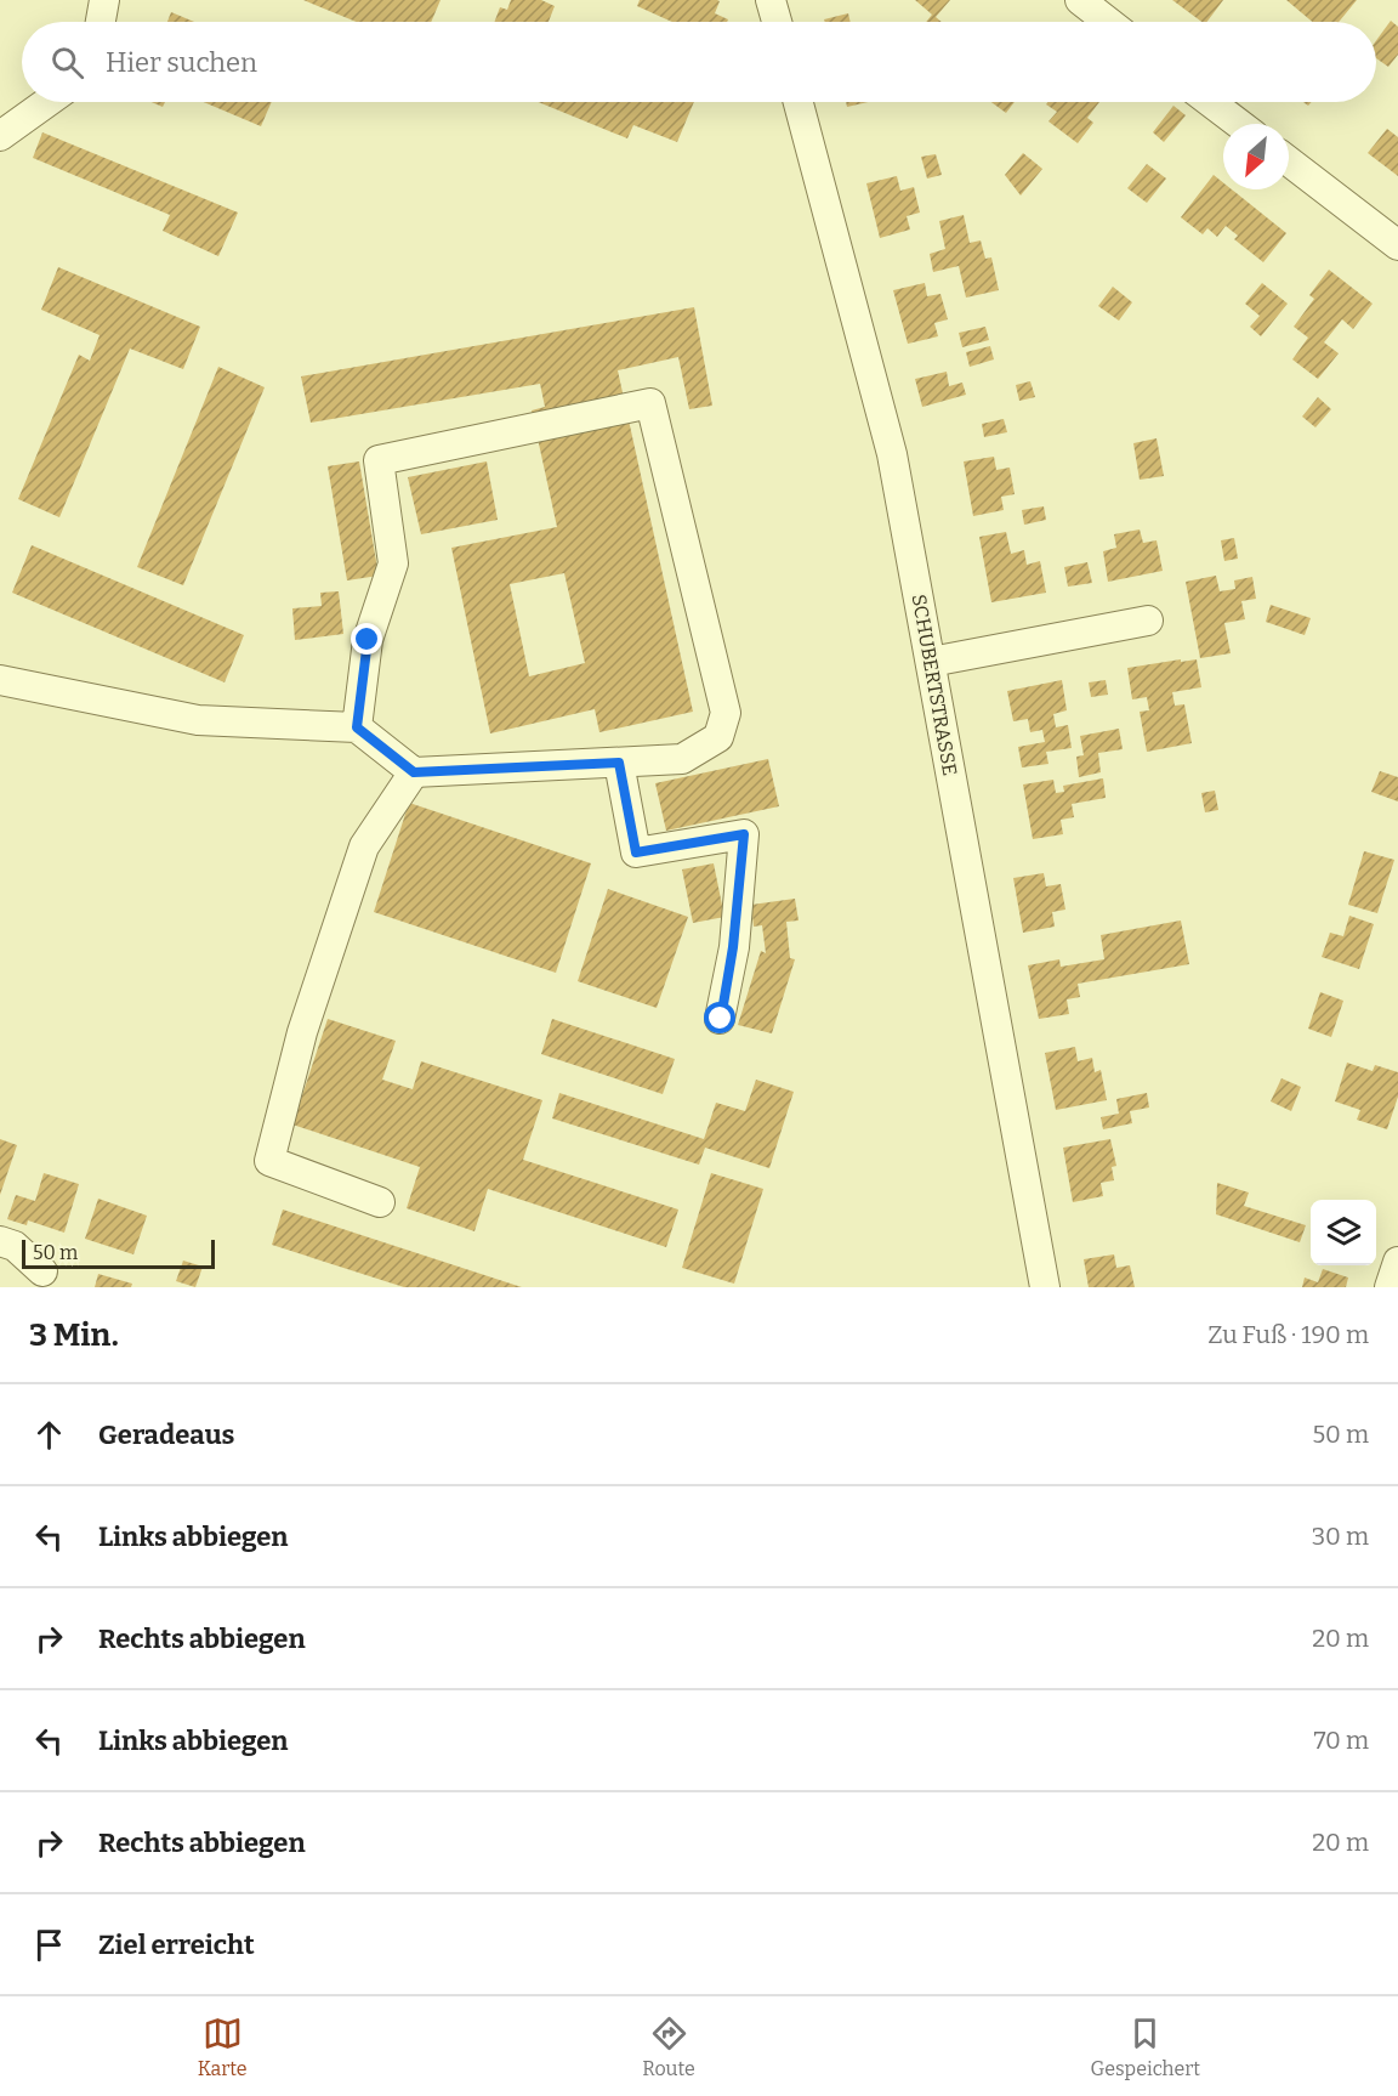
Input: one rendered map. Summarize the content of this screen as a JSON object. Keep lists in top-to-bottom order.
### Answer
{
  "streets": {
    "street": ["SCHUBERTSTRASSE"]
  },
  "scale_bar": "50 m",
  "north": "bottom left",
  "page": {
    "search": "Hier suchen",
    "scale": "50 m",
    "heading": ["3 Min.", "Zu Fuß · 190 m"],
    "list": [
      ["Geradeaus", "50 m"],
      ["Links abbiegen", "30 m"],
      ["Rechts abbiegen", "20 m"],
      ["Links abbiegen", "70 m"],
      ["Rechts abbiegen", "20 m"],
      "Ziel erreicht"
    ],
    "nav": ["Karte", "Route", "Gespeichert"]
  }
}
